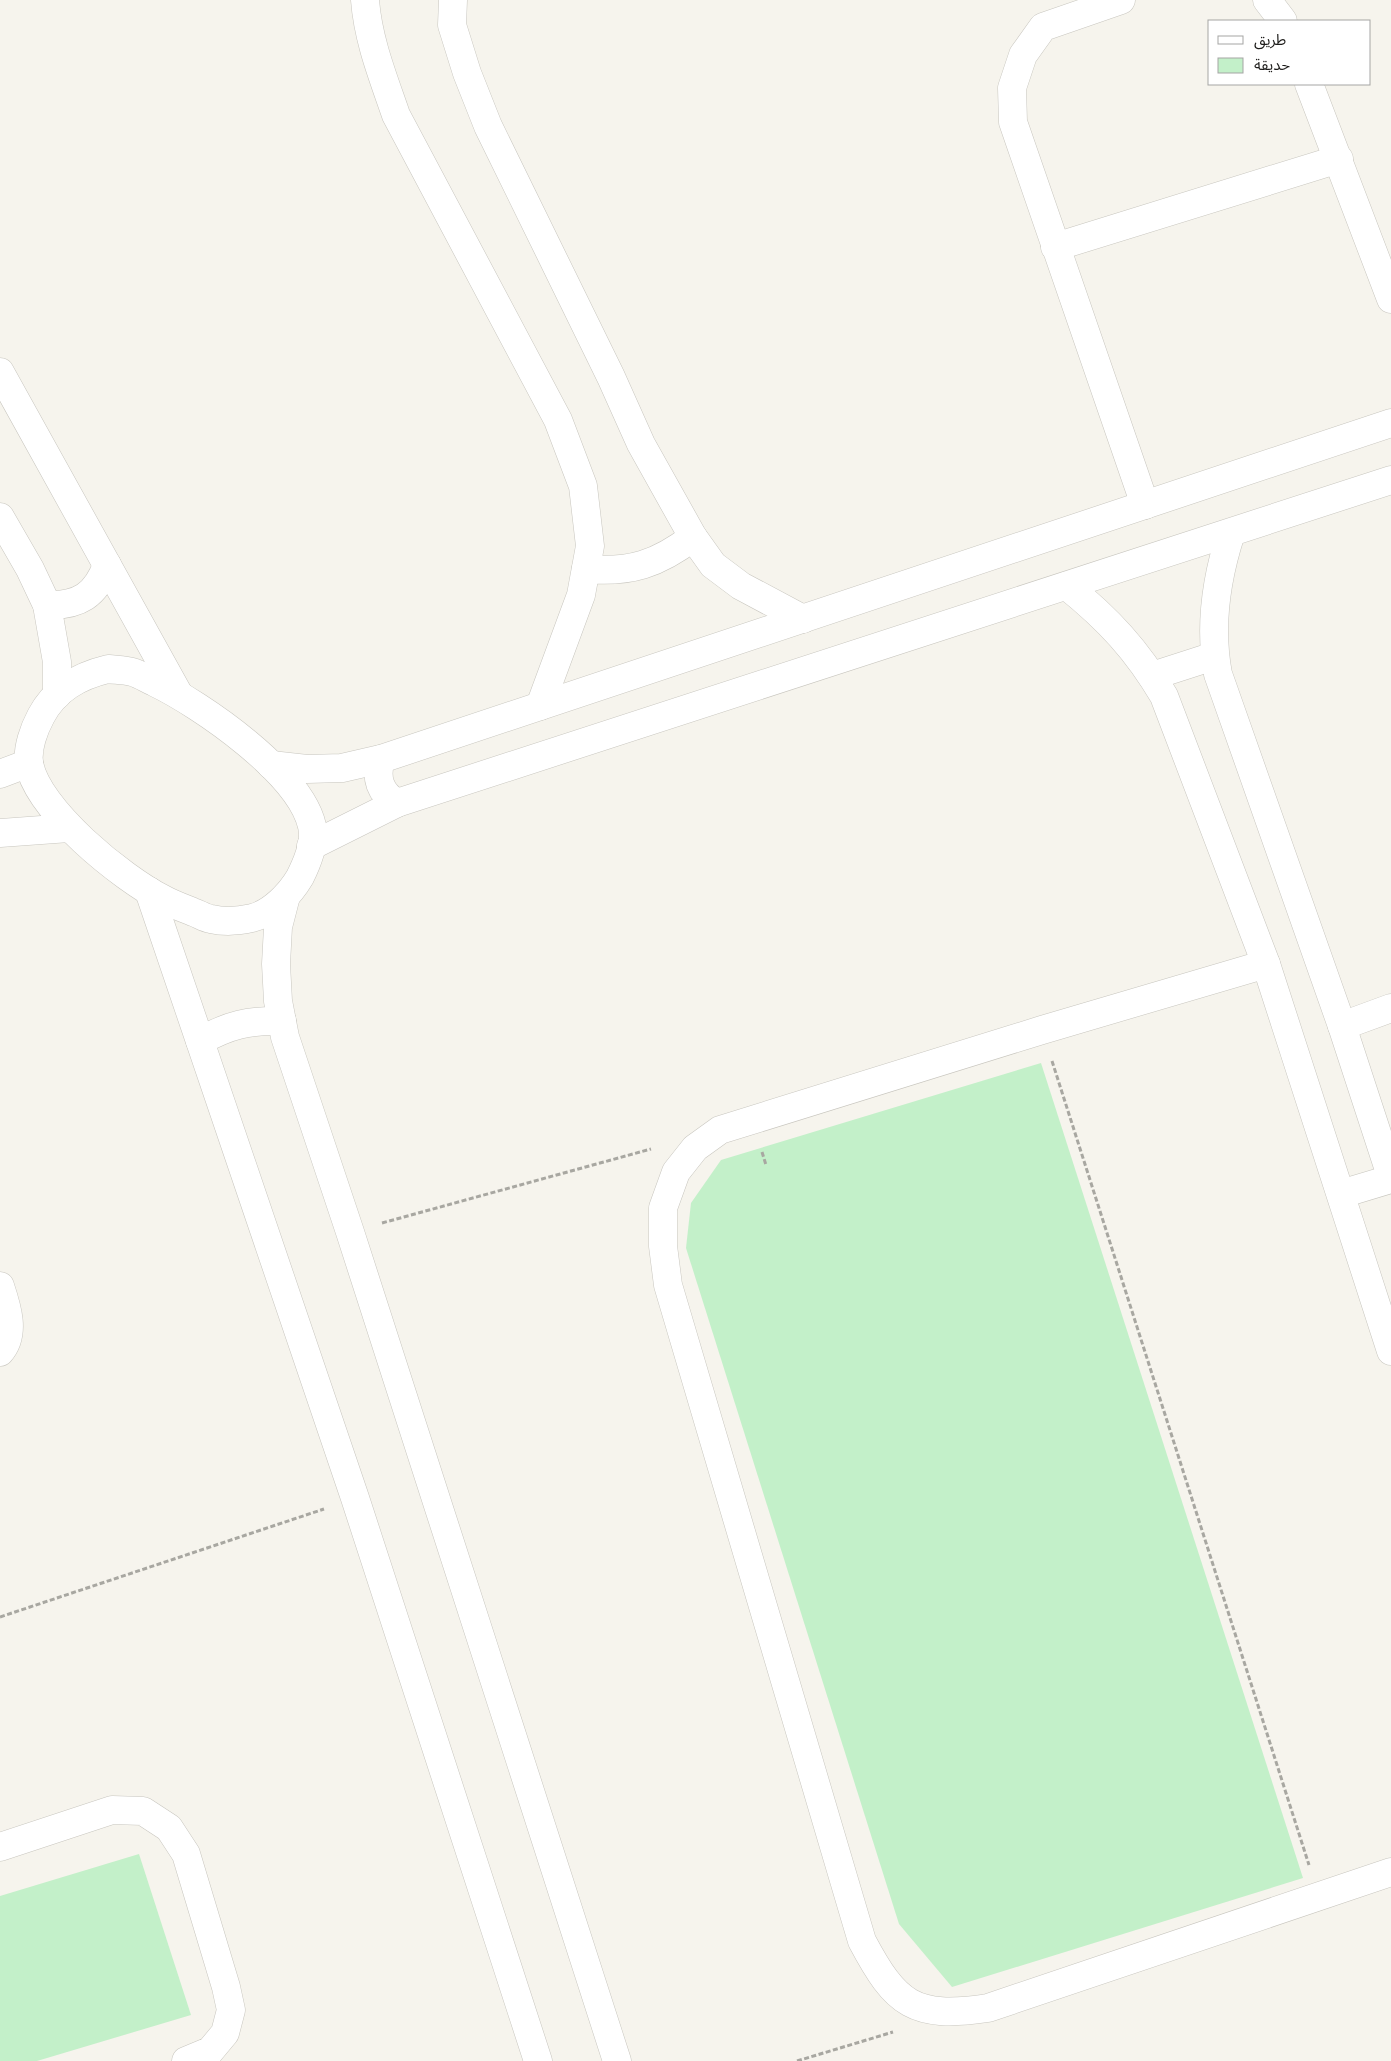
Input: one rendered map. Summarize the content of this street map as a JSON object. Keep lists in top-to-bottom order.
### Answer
{
  "legend": ["طريق", "حديقة"]
}
